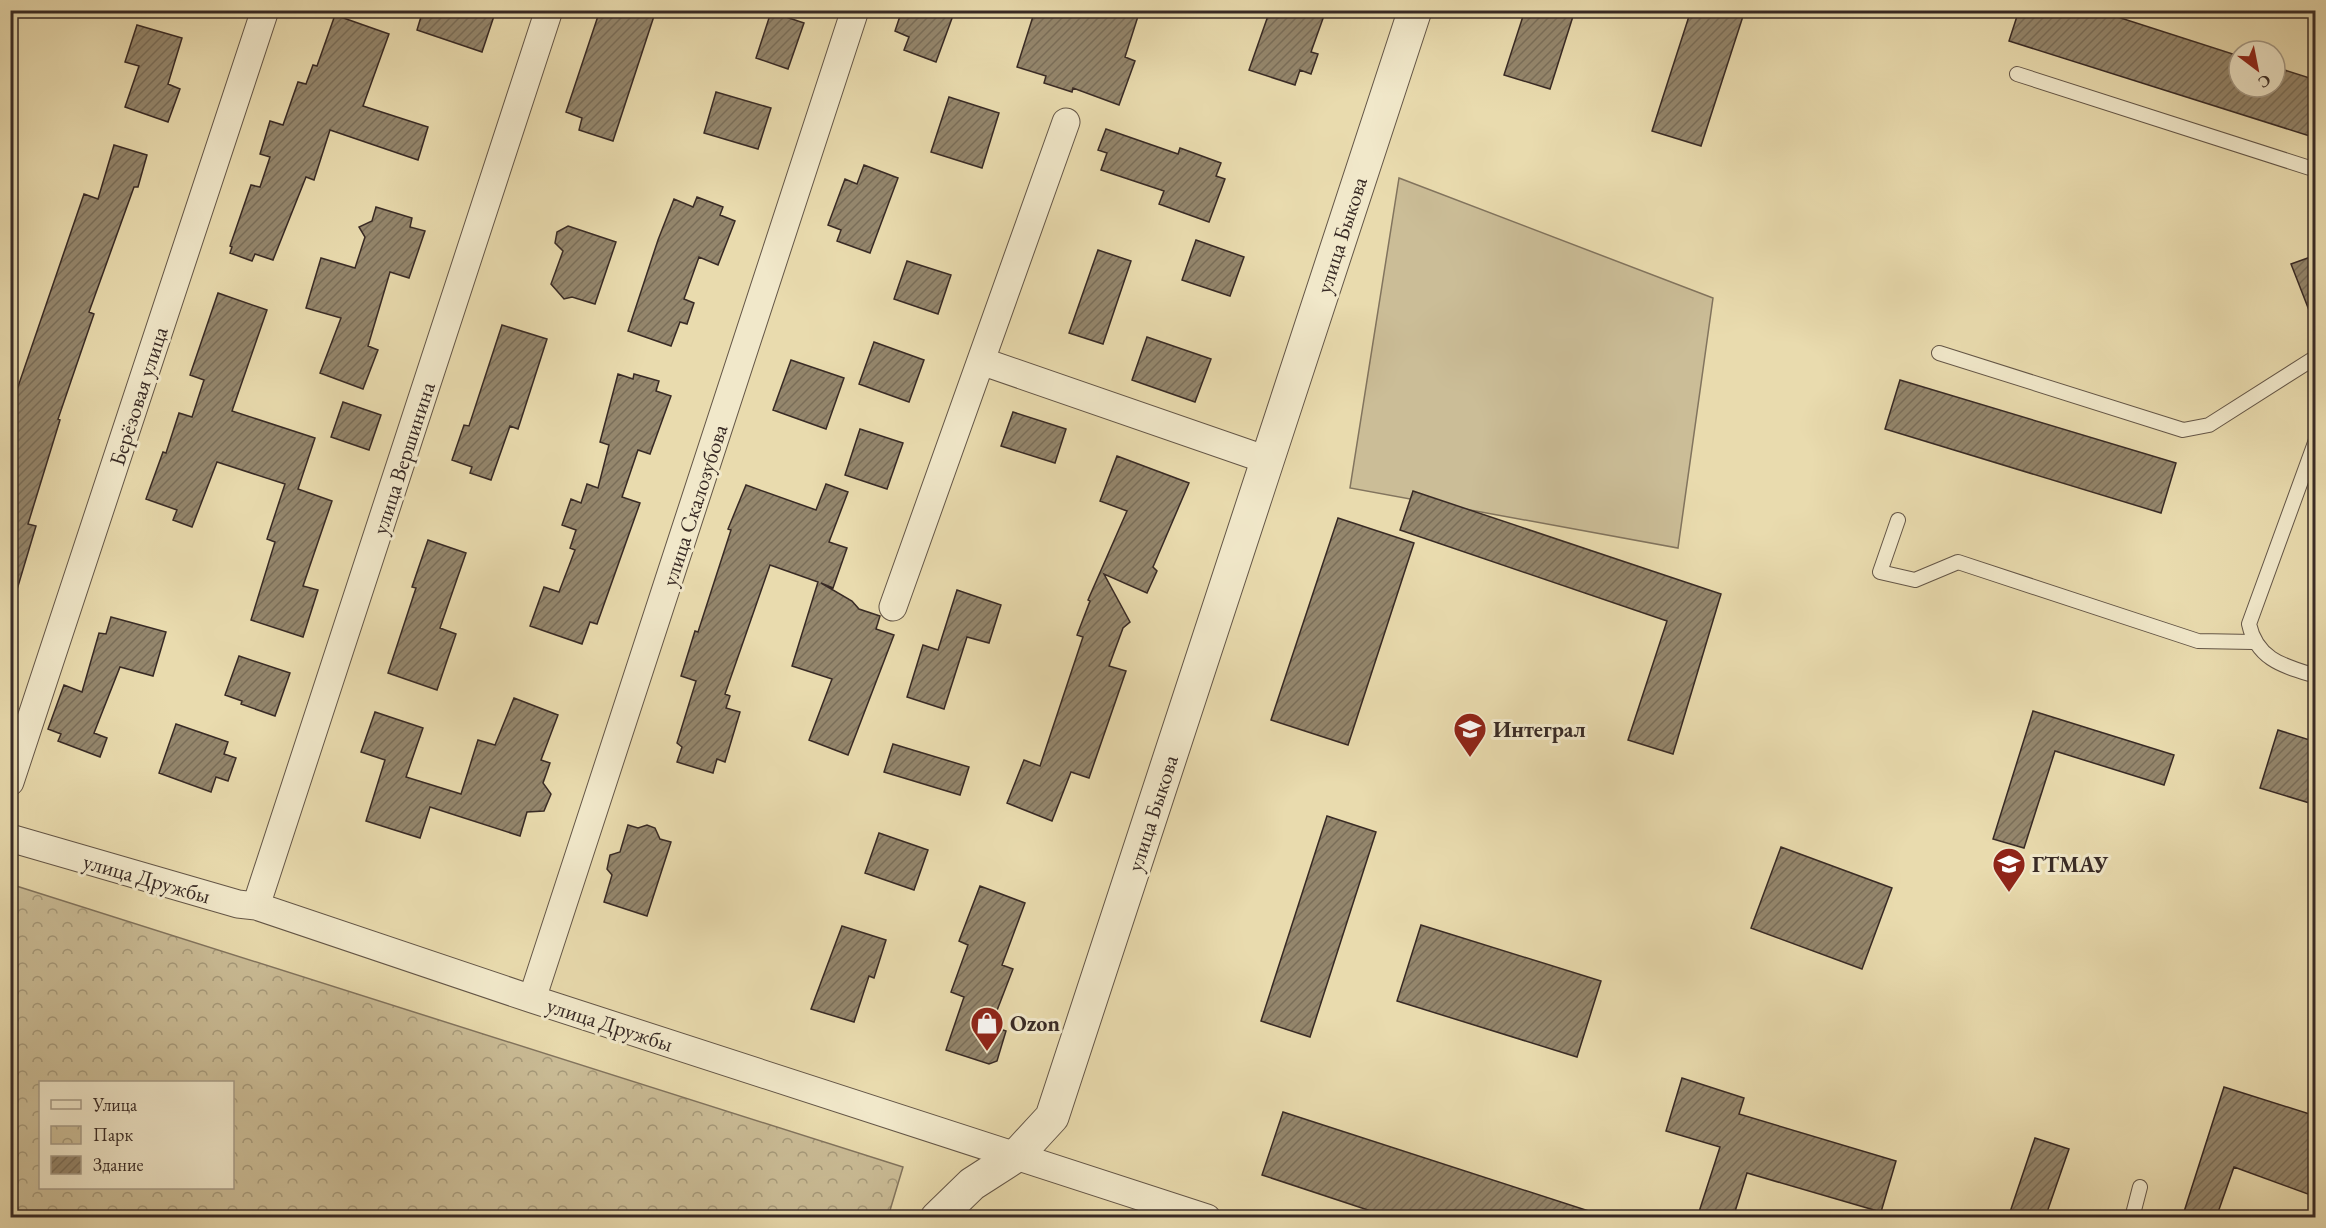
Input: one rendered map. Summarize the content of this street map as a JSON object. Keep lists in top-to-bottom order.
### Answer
{
  "streets": {
    "street": [
      "улица Быкова",
      "Берёзовая улица",
      "улица Вершинина",
      "улица Скалозубова",
      "улица Дружбы"
    ]
  },
  "crossings": [
    ["улица Быкова", "улица Дружбы"],
    ["улица Вершинина", "улица Дружбы"],
    ["улица Скалозубова", "улица Дружбы"]
  ],
  "places": {
    "school or university": ["Интеграл", "ГТМАУ"],
    "shop": ["Ozon"]
  },
  "legend": ["Улица", "Парк", "Здание"],
  "north": "bottom right"
}
